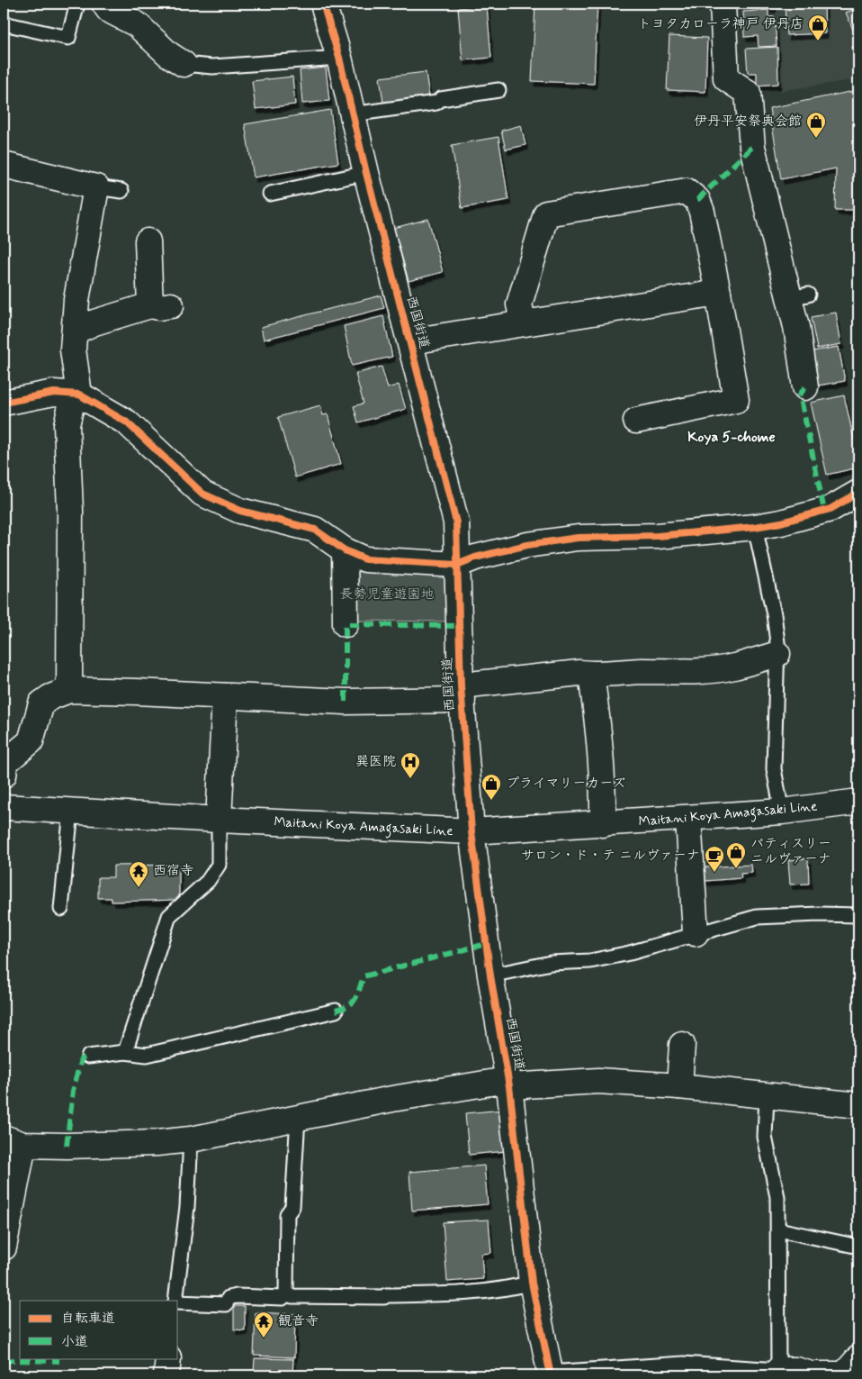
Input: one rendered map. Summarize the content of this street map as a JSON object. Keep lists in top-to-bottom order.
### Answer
{
  "streets": {
    "street": ["西国街道", "Maitani Koya Amagasaki Line"]
  },
  "crossings": [
    ["西国街道", "Maitani Koya Amagasaki Line"]
  ],
  "districts": ["Koya 5-chome"],
  "parks": ["長勢児童遊園地"],
  "places": {
    "shop": [
      "トヨタカローラ神戸 伊丹店",
      "伊丹平安祭典会館",
      "プライマリーカーズ",
      "パティスリー ニルヴァーナ"
    ],
    "hospital": ["巽医院"],
    "cafe": ["サロン・ド・テ ニルヴァーナ"],
    "temple": ["西宿寺", "観音寺"]
  },
  "legend": ["自転車道", "小道"]
}
